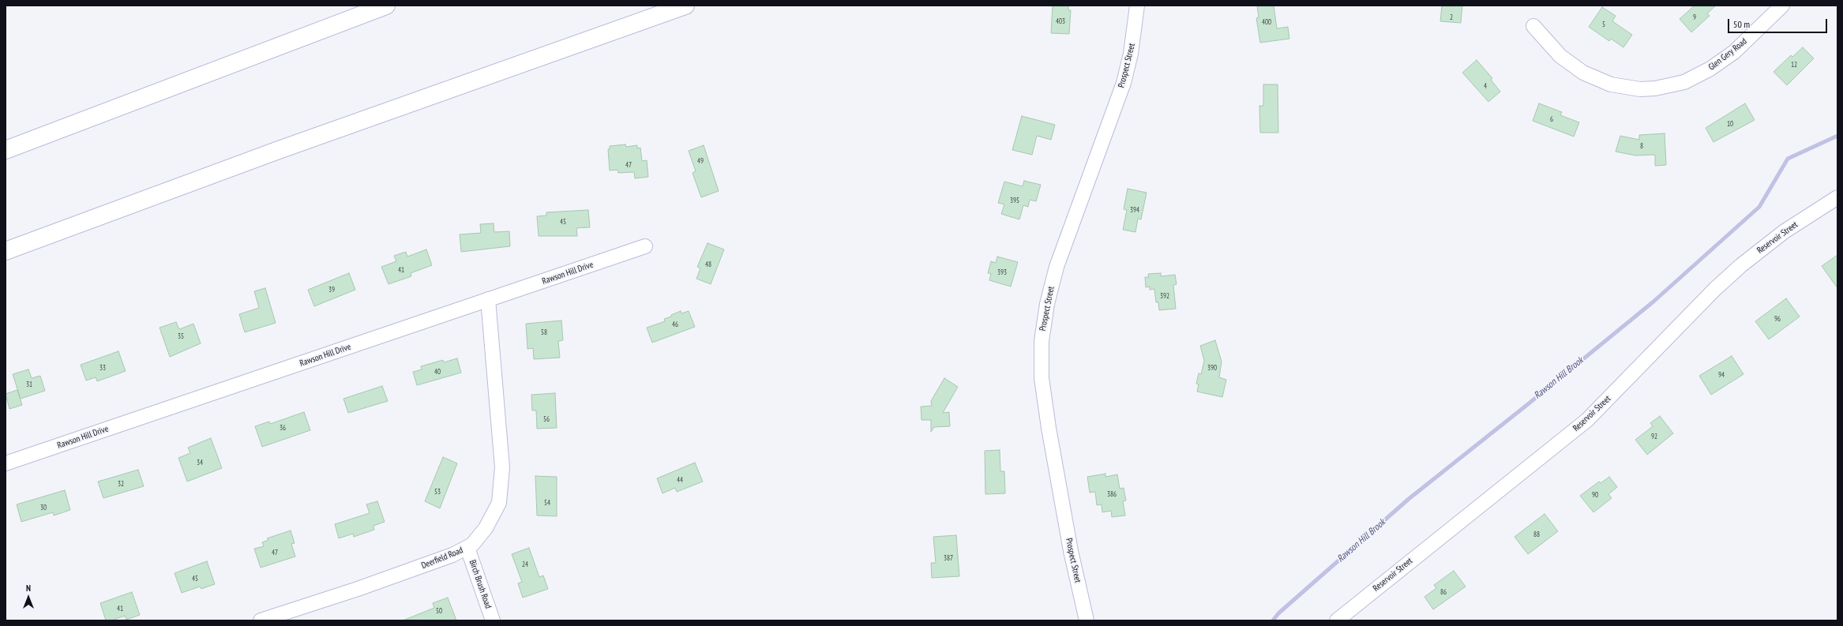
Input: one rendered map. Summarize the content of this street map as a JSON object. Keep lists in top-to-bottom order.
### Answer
{
  "streets": {
    "street": [
      "Glen Gery Road",
      "Prospect Street",
      "Reservoir Street",
      "Rawson Hill Drive",
      "Deerfield Road",
      "Birch Brush Road"
    ]
  },
  "crossings": [
    ["Rawson Hill Drive", "Deerfield Road"],
    ["Deerfield Road", "Birch Brush Road"]
  ],
  "water": ["Rawson Hill Brook"],
  "house_numbers": [
    "2",
    "9",
    "403",
    "400",
    "5",
    "12",
    "4",
    "6",
    "10",
    "8",
    "49",
    "47",
    "395",
    "394",
    "45",
    "48",
    "41",
    "393",
    "39",
    "392",
    "96",
    "46",
    "58",
    "35",
    "33",
    "390",
    "40",
    "94",
    "31",
    "56",
    "36",
    "92",
    "34",
    "44",
    "32",
    "53",
    "386",
    "90",
    "54",
    "30",
    "88",
    "47",
    "387",
    "24",
    "45",
    "86",
    "41",
    "50"
  ],
  "scale_bar": "50 m",
  "north": "top"
}
